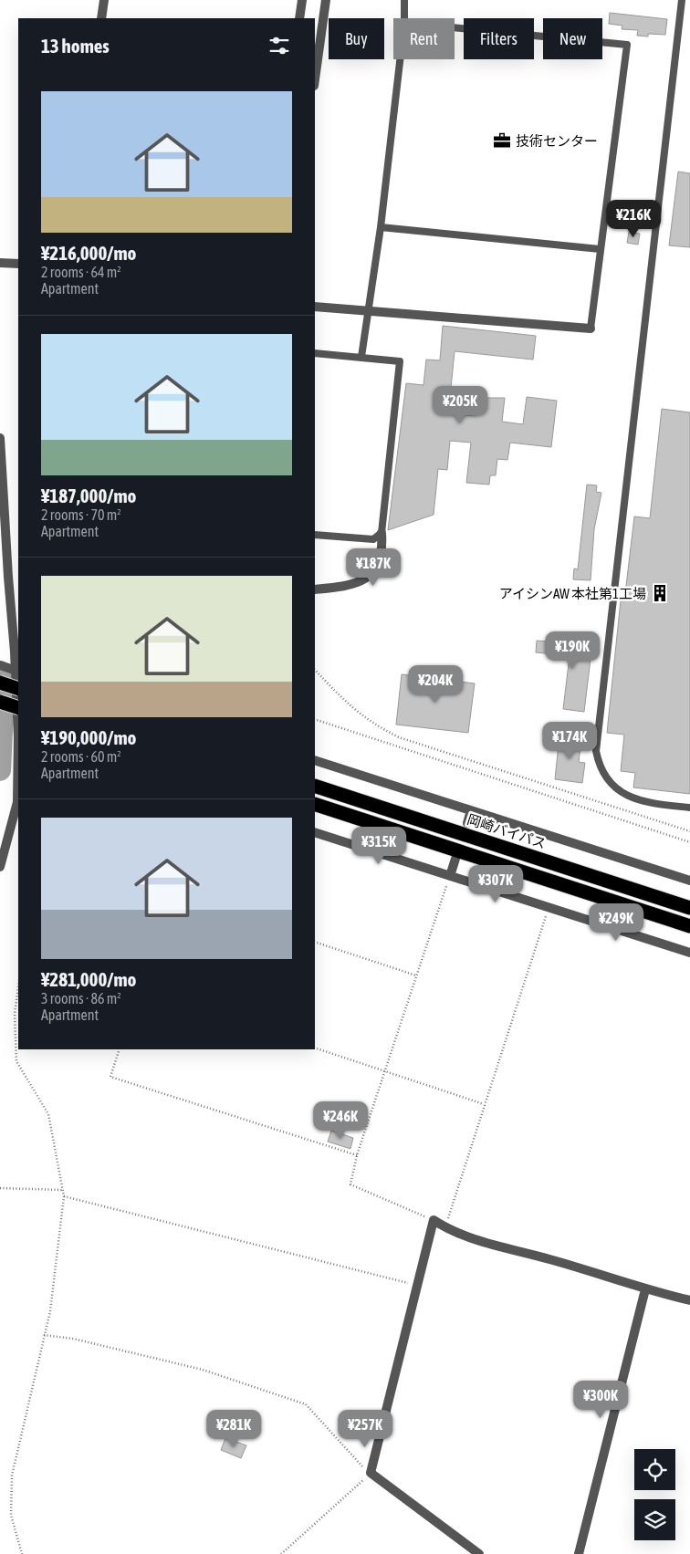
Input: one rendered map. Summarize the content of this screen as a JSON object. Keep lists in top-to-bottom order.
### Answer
{
  "streets": {
    "highway": ["岡崎バイパス"]
  },
  "places": {
    "office": ["技術センター"],
    "building": ["アイシンAW 本社第1工場"]
  },
  "page": {
    "chip": [
      "Buy",
      "Rent",
      "Filters",
      "New"
    ],
    "heading": "13 homes",
    "list": [
      {
        "name": "¥216,000/mo",
        "note": "2 rooms · 64 m² · Apartment"
      },
      {
        "name": "¥187,000/mo",
        "note": "2 rooms · 70 m² · Apartment"
      },
      {
        "name": "¥190,000/mo",
        "note": "2 rooms · 60 m² · Apartment"
      },
      {
        "name": "¥281,000/mo",
        "note": "3 rooms · 86 m² · Apartment"
      }
    ],
    "price": [
      "¥216K",
      "¥205K",
      "¥187K",
      "¥190K",
      "¥204K",
      "¥174K",
      "¥315K",
      "¥307K",
      "¥249K",
      "¥246K",
      "¥300K",
      "¥281K",
      "¥257K"
    ]
  }
}
